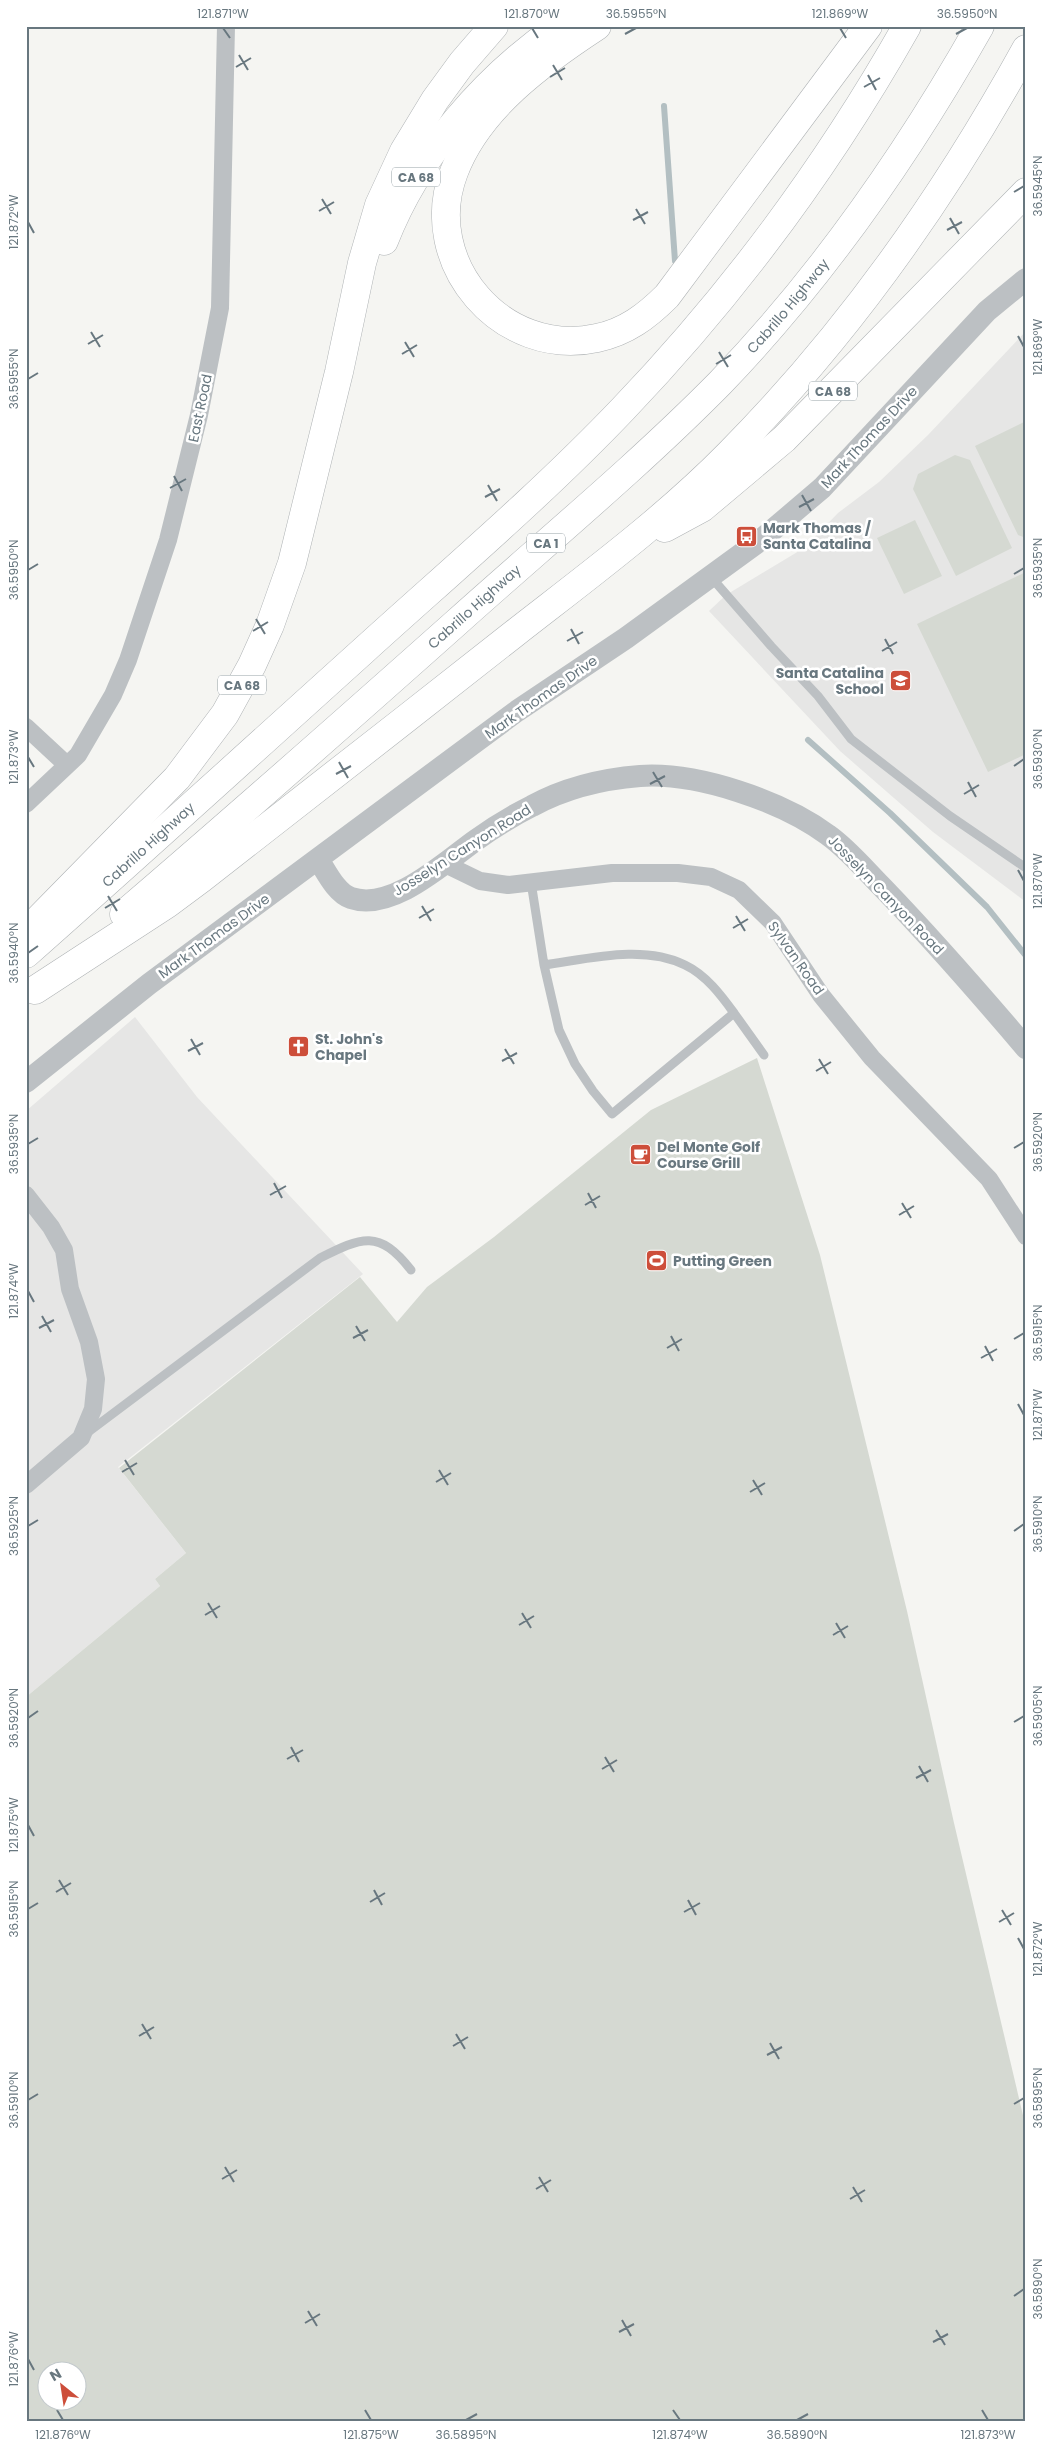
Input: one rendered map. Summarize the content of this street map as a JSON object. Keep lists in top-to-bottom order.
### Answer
{
  "streets": {
    "highway": ["CA 68", "Cabrillo Highway", "CA 1"],
    "street": [
      "East Road",
      "Mark Thomas Drive",
      "Josselyn Canyon Road",
      "Sylvan Road"
    ]
  },
  "crossings": [
    ["CA 68", "Cabrillo Highway"],
    ["Mark Thomas Drive", "Josselyn Canyon Road"],
    ["Josselyn Canyon Road", "Sylvan Road"]
  ],
  "places": {
    "bus stop": ["Mark Thomas / Santa Catalina"],
    "school or university": ["Santa Catalina School"],
    "church": ["St. John's Chapel"],
    "cafe": ["Del Monte Golf Course Grill"],
    "sports": ["Putting Green"]
  },
  "north": "top left",
  "coordinates": [
    "121.871°W",
    "121.870°W",
    "36.5955°N",
    "121.869°W",
    "36.5950°N",
    "36.5945°N",
    "121.872°W",
    "36.5935°N",
    "121.873°W",
    "36.5930°N",
    "36.5940°N",
    "36.5920°N",
    "121.874°W",
    "36.5915°N",
    "36.5910°N",
    "36.5925°N",
    "36.5905°N",
    "121.875°W",
    "36.5895°N",
    "36.5890°N",
    "121.876°W"
  ]
}
